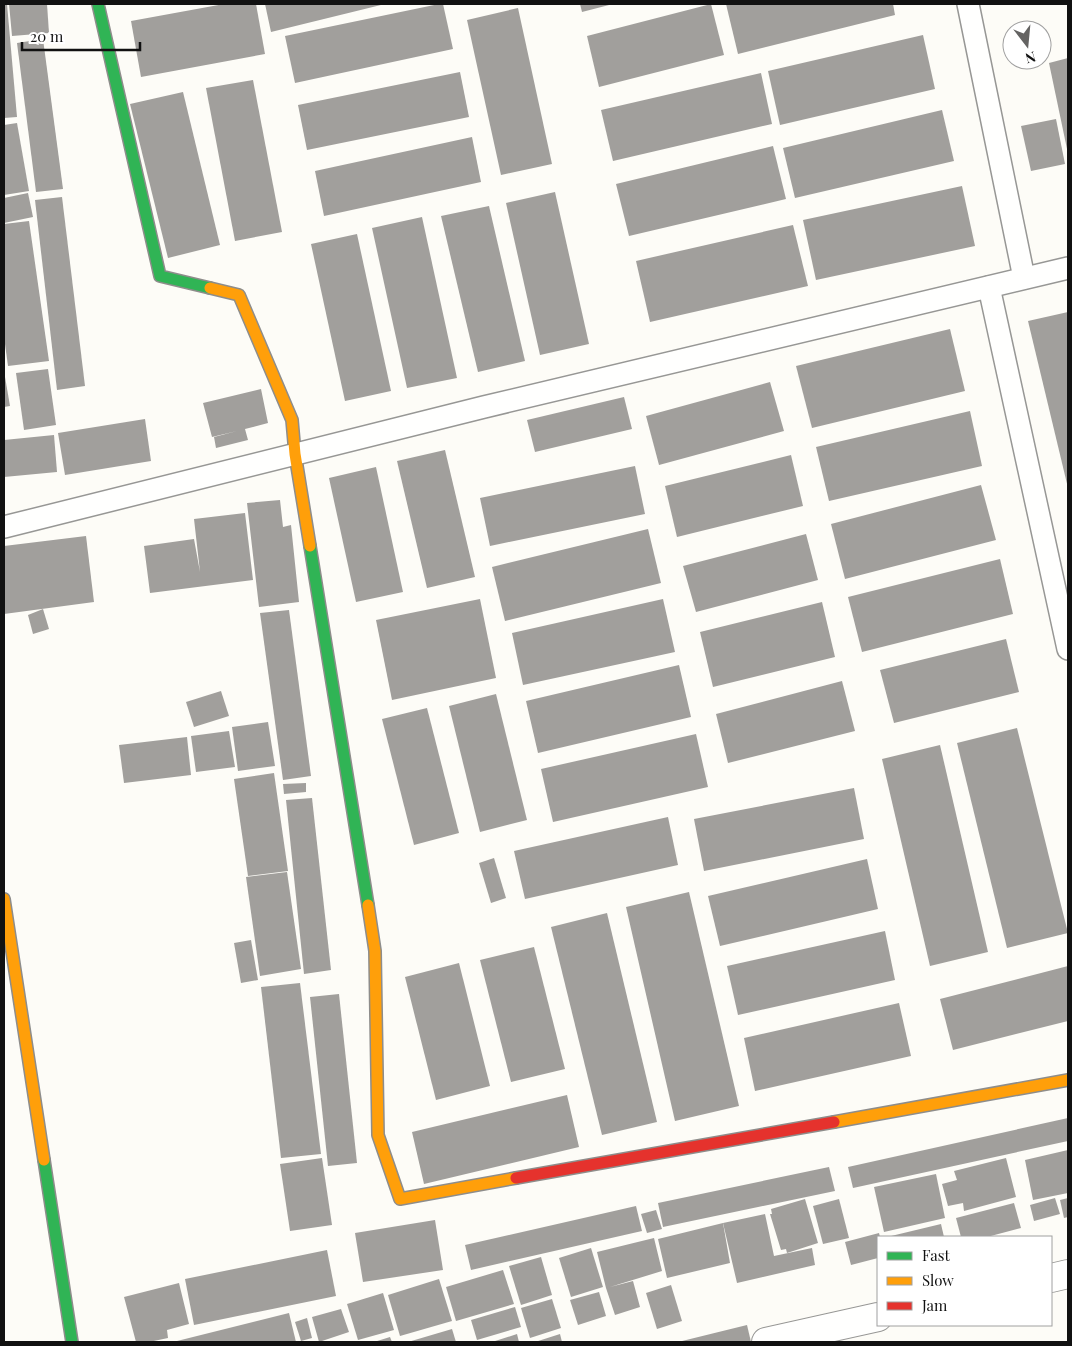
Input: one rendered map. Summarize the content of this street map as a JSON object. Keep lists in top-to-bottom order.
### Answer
{
  "legend": ["Fast", "Slow", "Jam"],
  "scale_bar": "20 m",
  "north": "bottom"
}
